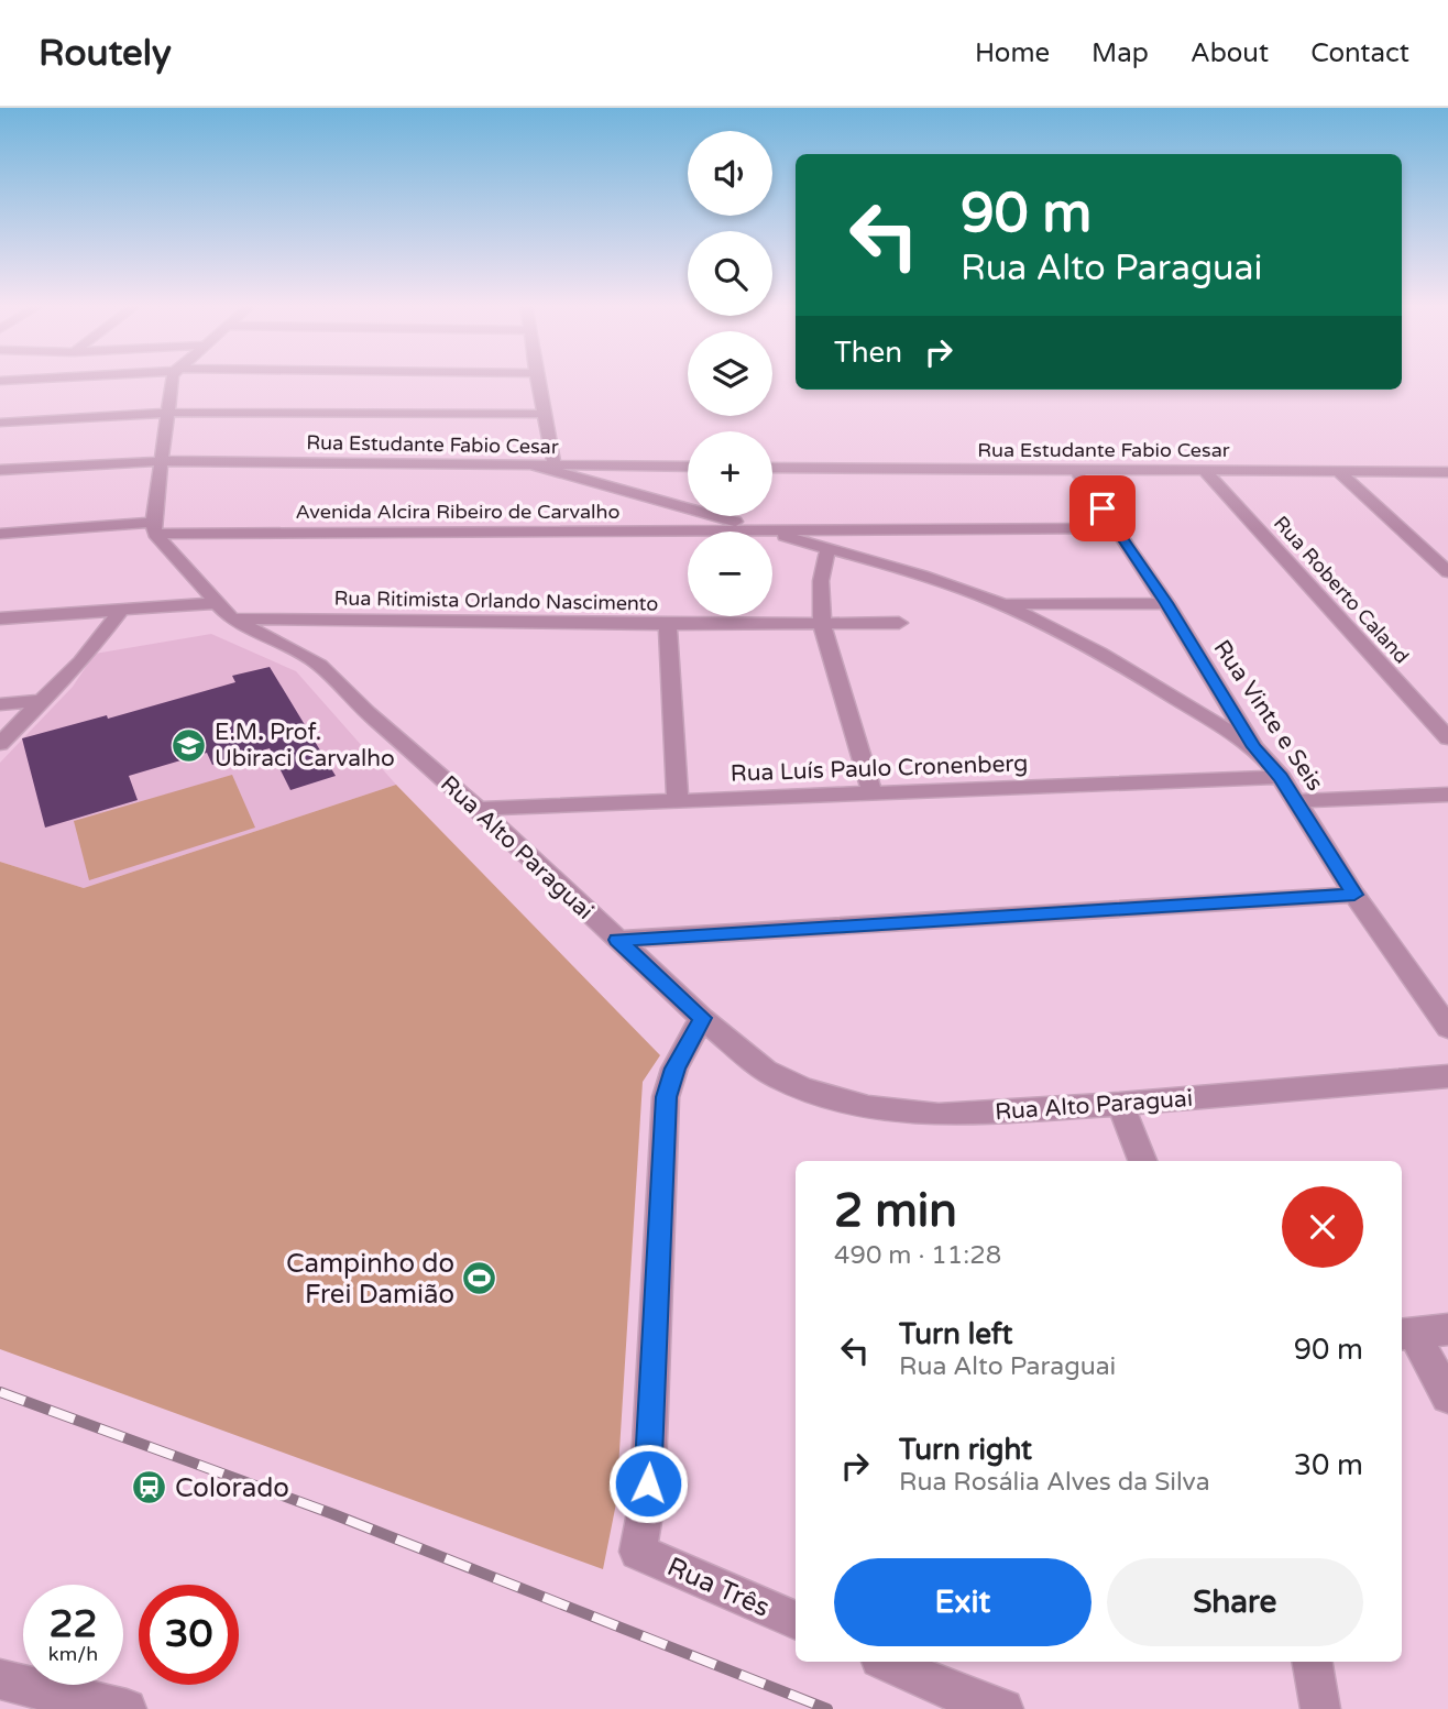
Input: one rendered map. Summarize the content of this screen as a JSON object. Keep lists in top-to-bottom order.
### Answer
{
  "streets": {
    "street": [
      "Rua Estudante Fabio Cesar",
      "Avenida Alcira Ribeiro de Carvalho",
      "Rua Roberto Caland",
      "Rua Ritimista Orlando Nascimento",
      "Rua Vinte e Seis",
      "Rua Luís Paulo Cronenberg",
      "Rua Alto Paraguai",
      "Rua Três"
    ]
  },
  "crossings": [
    ["Rua Estudante Fabio Cesar", "Rua Roberto Caland"],
    ["Rua Estudante Fabio Cesar", "Rua Vinte e Seis"],
    ["Avenida Alcira Ribeiro de Carvalho", "Rua Alto Paraguai"],
    ["Rua Ritimista Orlando Nascimento", "Rua Alto Paraguai"],
    ["Rua Vinte e Seis", "Rua Luís Paulo Cronenberg"],
    ["Rua Luís Paulo Cronenberg", "Rua Alto Paraguai"],
    ["Rua Alto Paraguai", "Rua Três"]
  ],
  "places": {
    "school or university": ["E.M. Prof. Ubiraci Carvalho"],
    "sports": ["Campinho do Frei Damião"],
    "station": ["Colorado"]
  },
  "page": {
    "header": "Routely",
    "nav": [
      "Home",
      "Map",
      "About",
      "Contact"
    ],
    "map_buttons": ["+", "−"],
    "turn": ["90 m", "Rua Alto Paraguai"],
    "then": "Then",
    "heading": ["2 min", "490 m · 11:28"],
    "list": [
      {
        "name": "Turn left",
        "note": "Rua Alto Paraguai",
        "value": "90 m"
      },
      {
        "name": "Turn right",
        "note": "Rua Rosália Alves da Silva",
        "value": "30 m"
      }
    ],
    "buttons": ["Exit", "Share"],
    "speed": "22 km/h",
    "limit": "30"
  }
}
